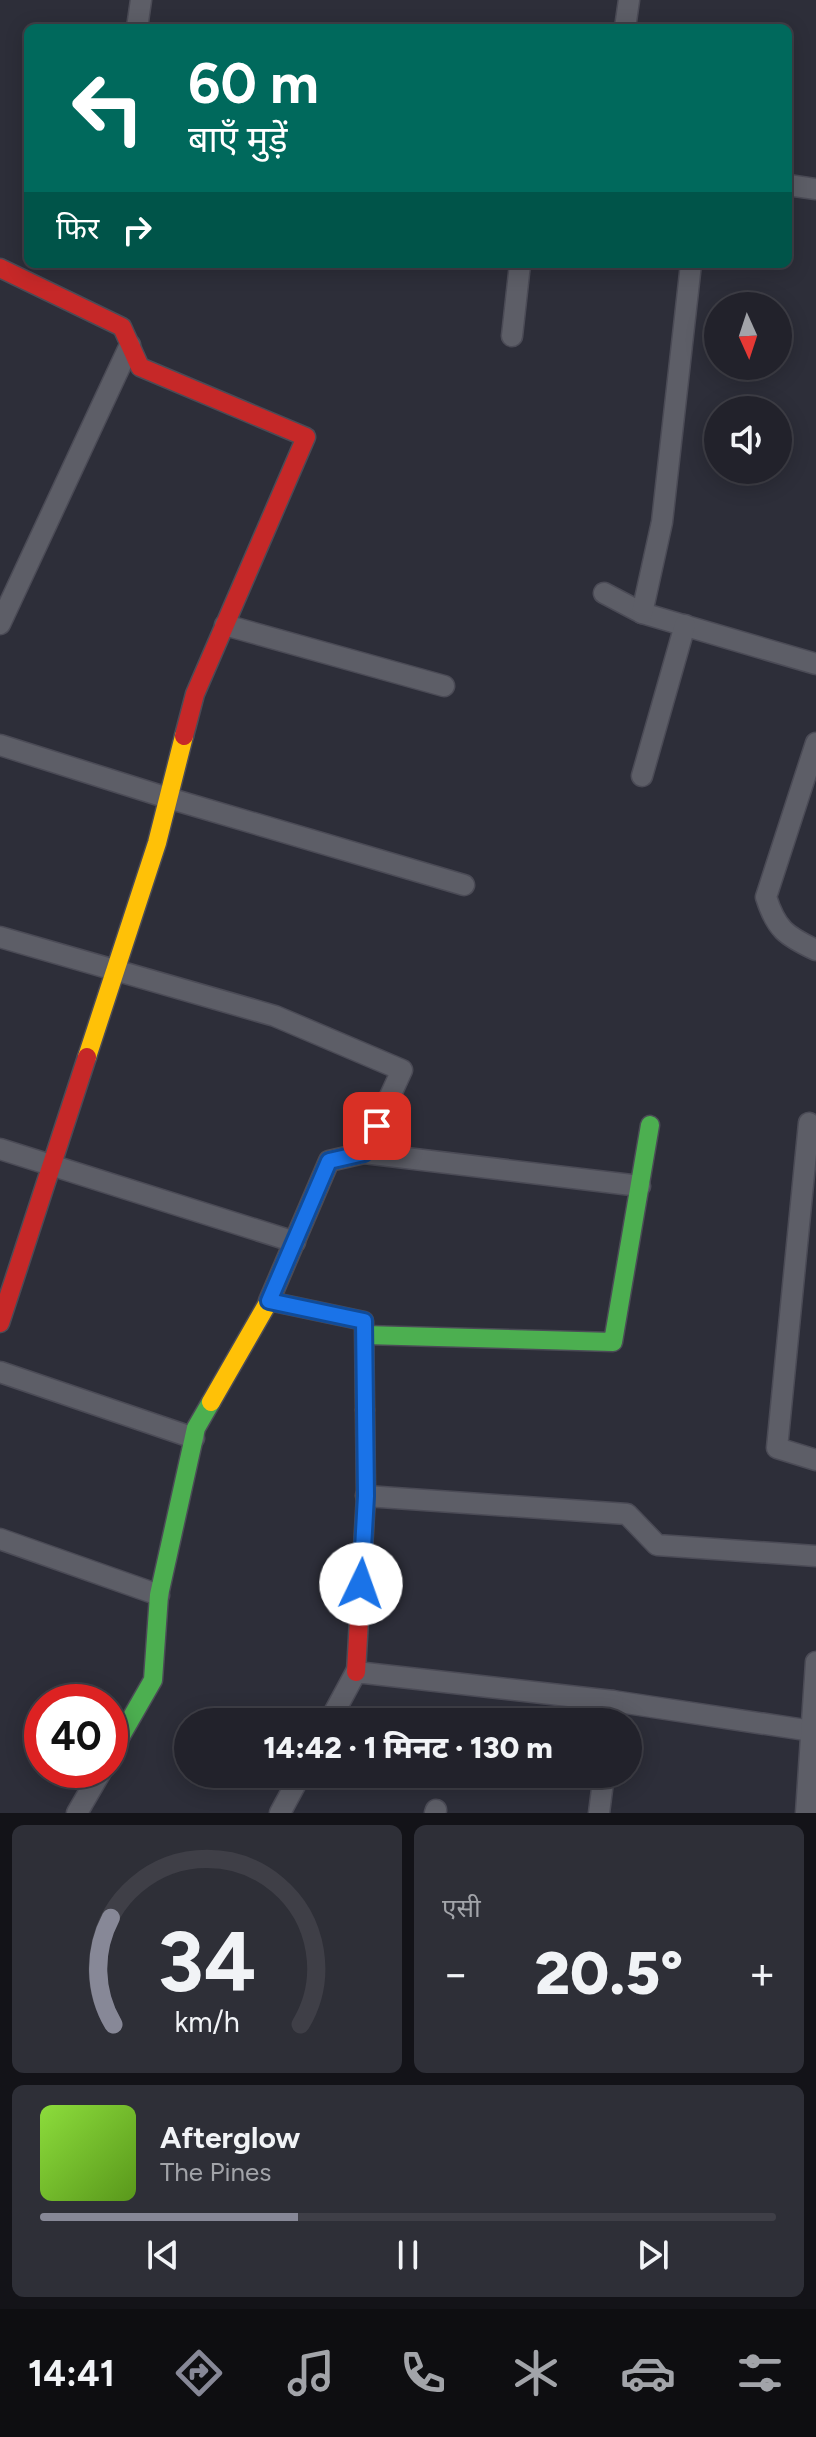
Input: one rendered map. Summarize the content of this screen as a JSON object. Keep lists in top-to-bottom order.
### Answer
{
  "north": "bottom",
  "page": {
    "turn": ["60 m", "बाएँ मुड़ें"],
    "then": "फिर",
    "limit": "40",
    "trip": "14:42 · 1 मिनट · 130 m",
    "tile": "एसी",
    "heat": ["−", "20.5°", "+"],
    "song": ["Afterglow", "The Pines"],
    "tabs": "14:41",
    "gauge": ["34", "km/h"]
  }
}
